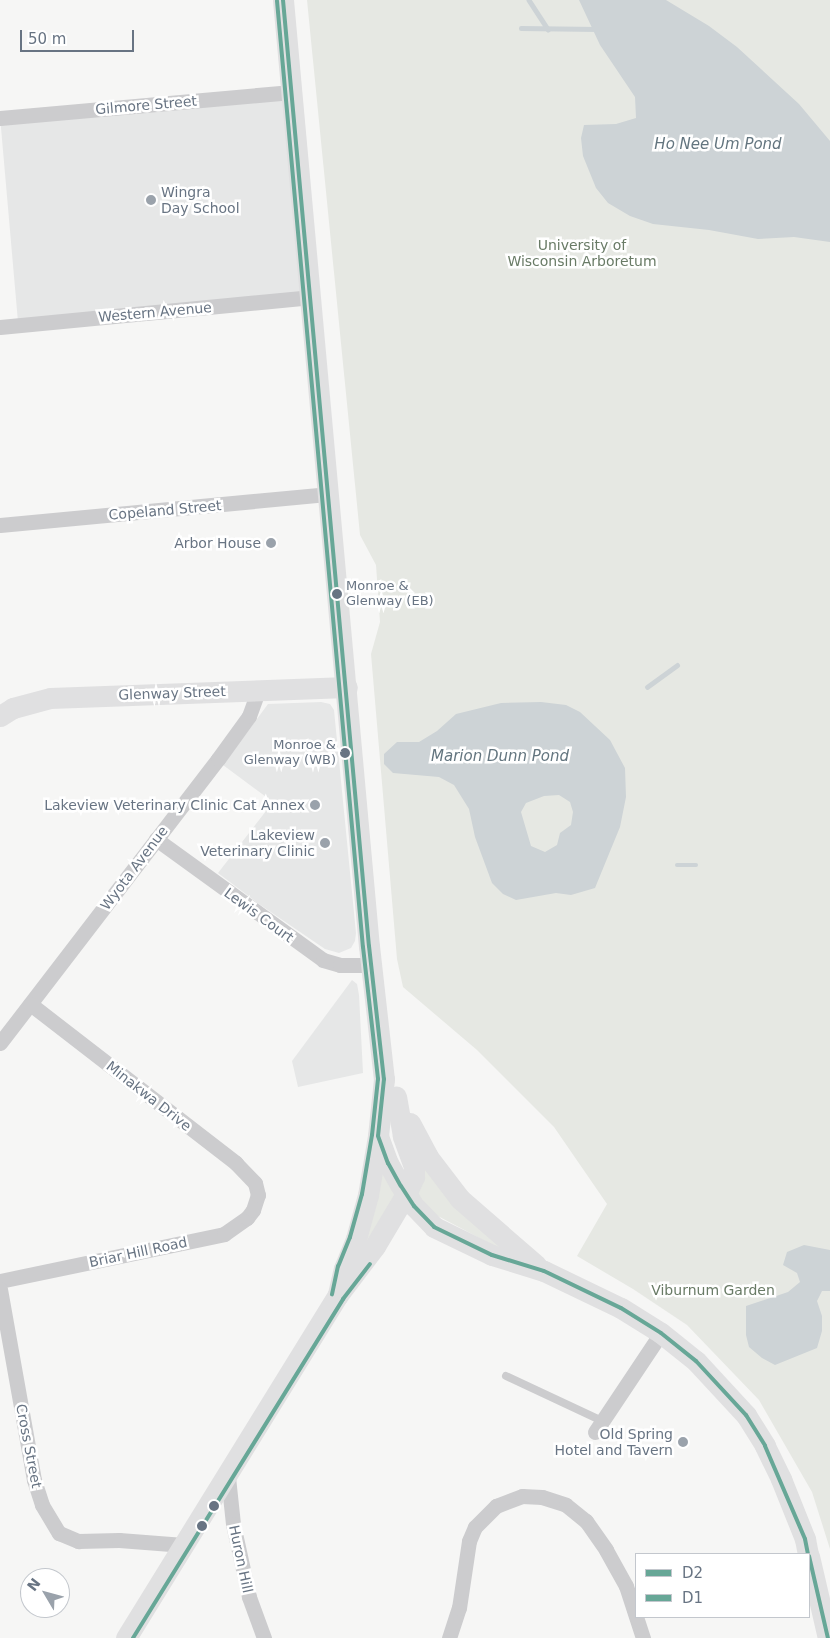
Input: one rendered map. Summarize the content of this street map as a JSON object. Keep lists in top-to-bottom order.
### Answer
{
  "streets": {
    "main road": ["Glenway Street"],
    "street": [
      "Gilmore Street",
      "Western Avenue",
      "Copeland Street",
      "Wyota Avenue",
      "Lewis Court",
      "Minakwa Drive",
      "Briar Hill Road",
      "Cross Street",
      "Huron Hill"
    ]
  },
  "crossings": [
    ["Glenway Street", "Wyota Avenue"],
    ["Wyota Avenue", "Lewis Court"],
    ["Wyota Avenue", "Minakwa Drive"],
    ["Minakwa Drive", "Briar Hill Road"]
  ],
  "water": ["Ho Nee Um Pond", "Marion Dunn Pond"],
  "parks": ["University of Wisconsin Arboretum", "Viburnum Garden"],
  "places": [
    "Wingra Day School",
    "Arbor House",
    "Monroe & Glenway (EB)",
    "Monroe & Glenway (WB)",
    "Lakeview Veterinary Clinic Cat Annex",
    "Lakeview Veterinary Clinic",
    "Old Spring Hotel and Tavern"
  ],
  "lines": ["transit line D2", "transit line D1"],
  "legend": ["D2", "D1"],
  "scale_bar": "50 m",
  "north": "top left"
}
